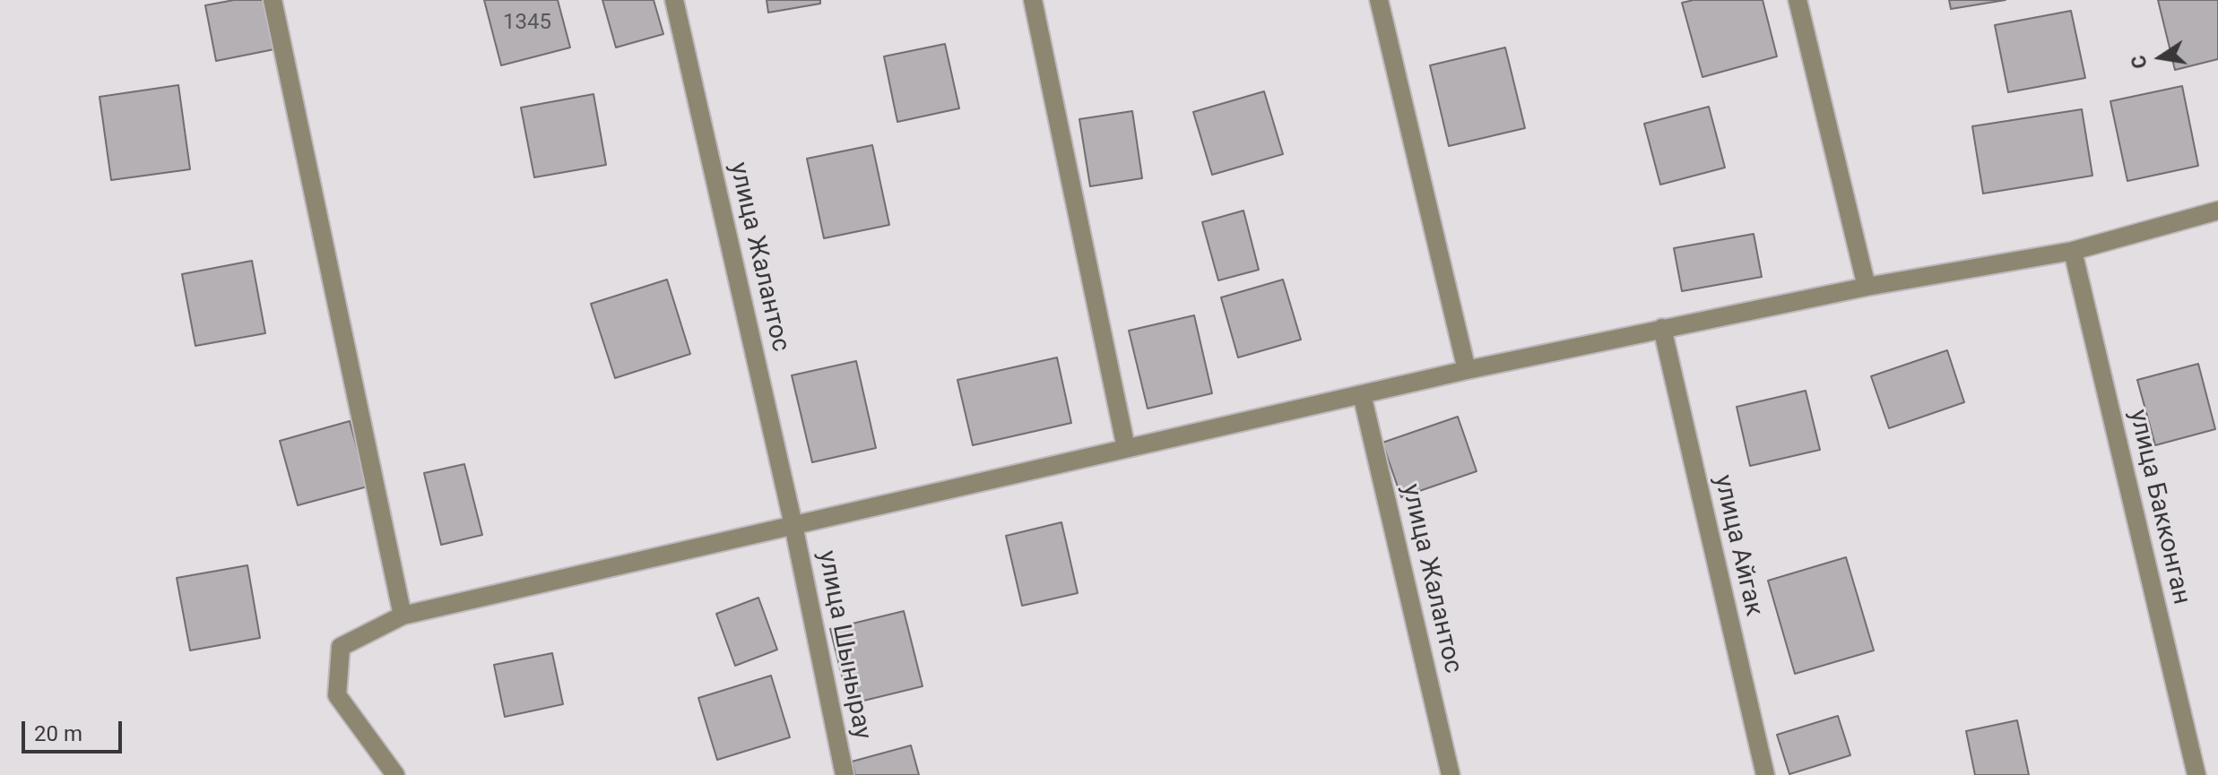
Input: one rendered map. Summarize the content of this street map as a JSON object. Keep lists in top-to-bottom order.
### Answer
{
  "streets": {
    "street": [
      "улица Жалантос",
      "улица Бакконган",
      "улица Айгак",
      "улица Шынырау"
    ]
  },
  "crossings": [
    ["улица Жалантос", "улица Шынырау"]
  ],
  "house_numbers": ["1345"],
  "scale_bar": "20 m",
  "north": "left"
}
